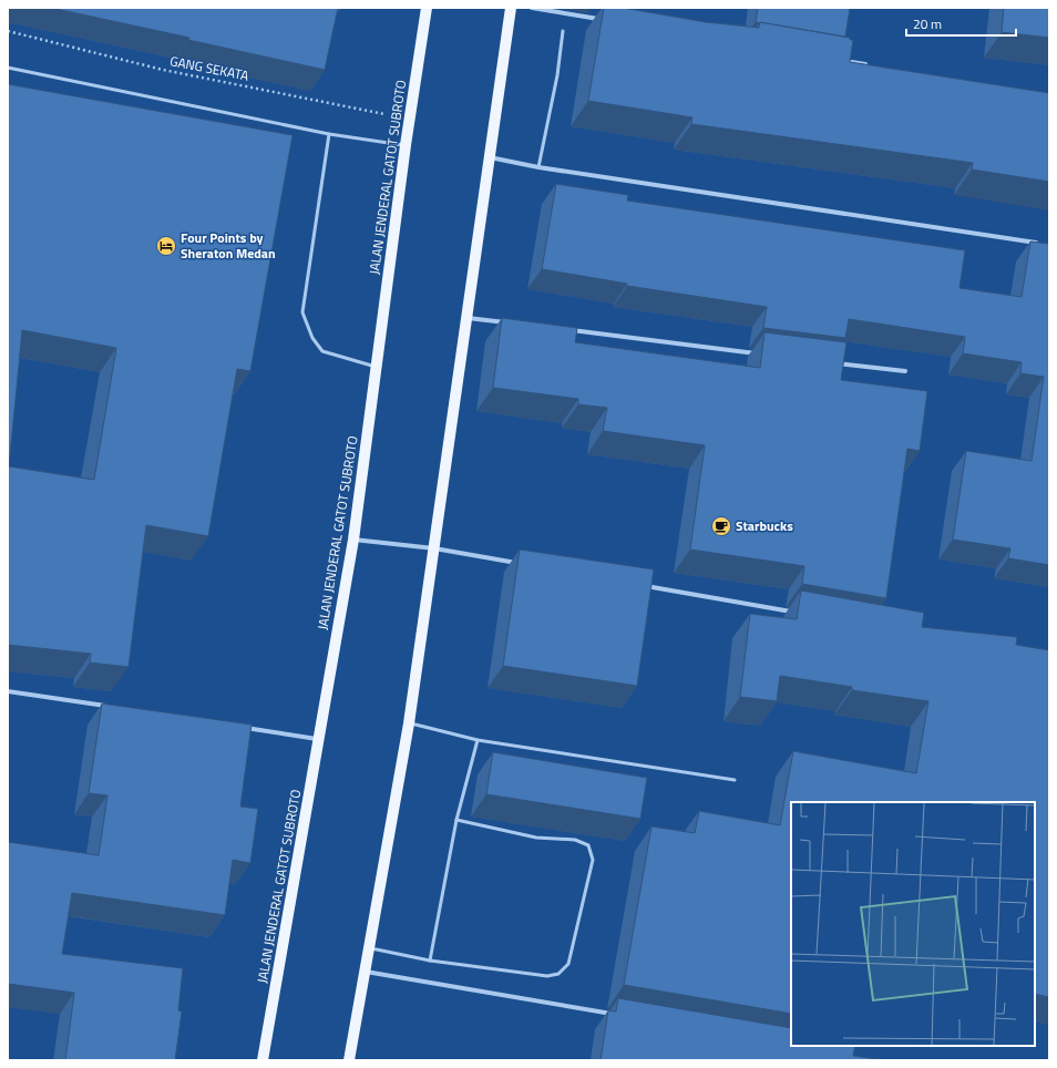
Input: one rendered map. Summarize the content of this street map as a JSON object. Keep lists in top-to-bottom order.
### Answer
{
  "streets": {
    "main road": ["JALAN JENDERAL GATOT SUBROTO"],
    "path": ["GANG SEKATA"]
  },
  "crossings": [
    ["GANG SEKATA", "JALAN JENDERAL GATOT SUBROTO"]
  ],
  "places": {
    "hotel": ["Four Points by Sheraton Medan"],
    "cafe": ["Starbucks"]
  },
  "scale_bar": "20 m"
}
